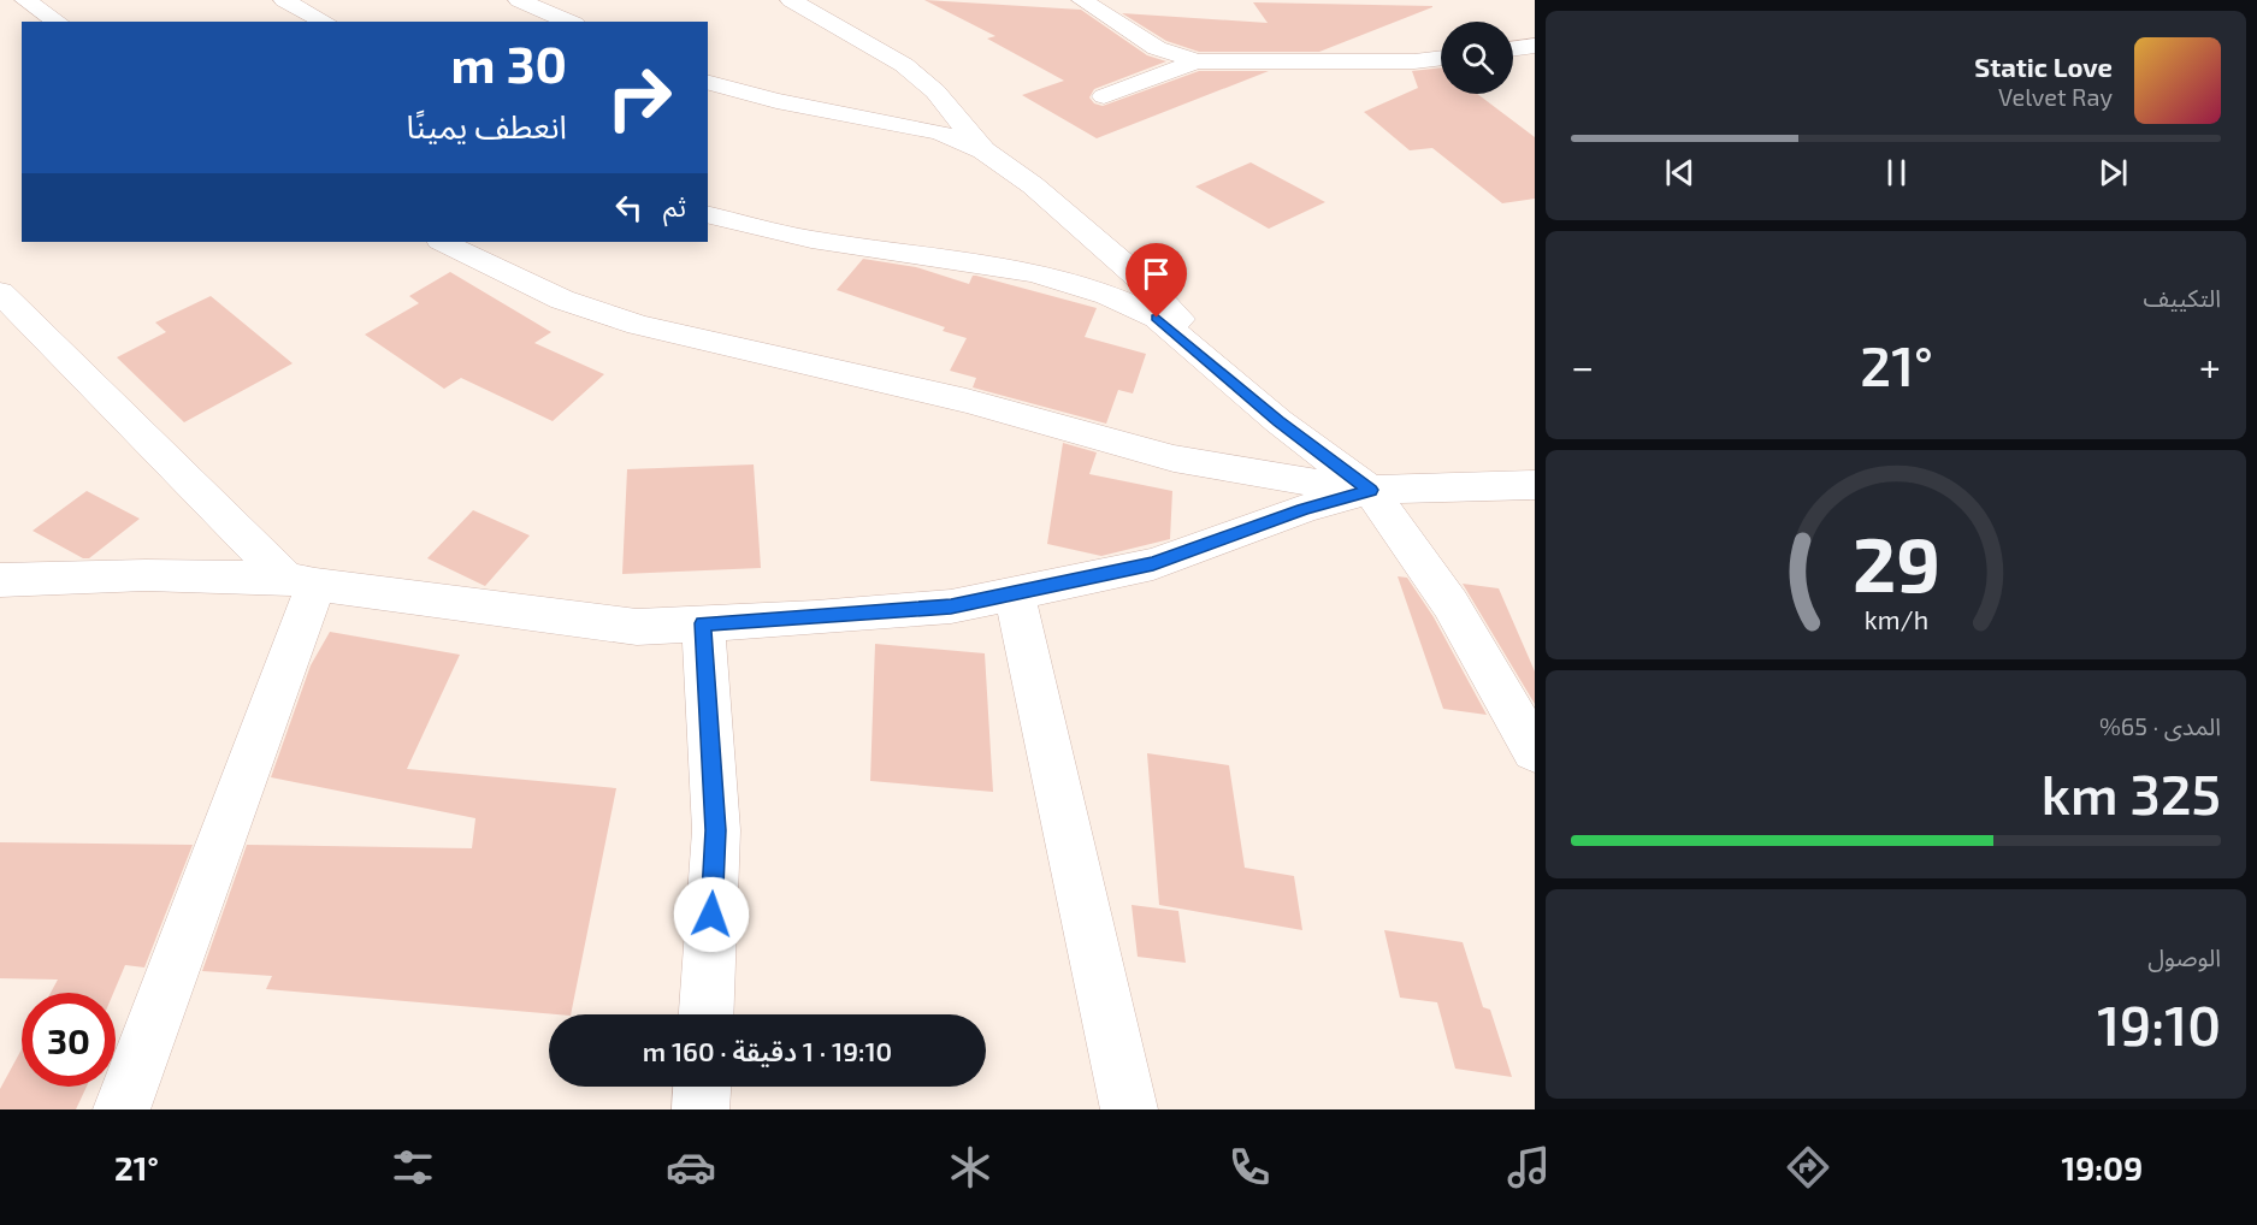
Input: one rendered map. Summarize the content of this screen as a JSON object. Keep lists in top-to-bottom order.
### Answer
{
  "page": {
    "turn": ["30 m", "انعطف يمينًا"],
    "song": ["Static Love", "Velvet Ray"],
    "then": "ثم",
    "tile": [
      "التكييف",
      ["المدى · 65%", "325 km"],
      ["الوصول", "19:10"]
    ],
    "heat": ["−", "21°", "+"],
    "limit": "30",
    "trip": "19:10 · 1 دقيقة · 160 m",
    "tabs": ["19:09", "21°"],
    "gauge": ["29", "km/h"]
  }
}
